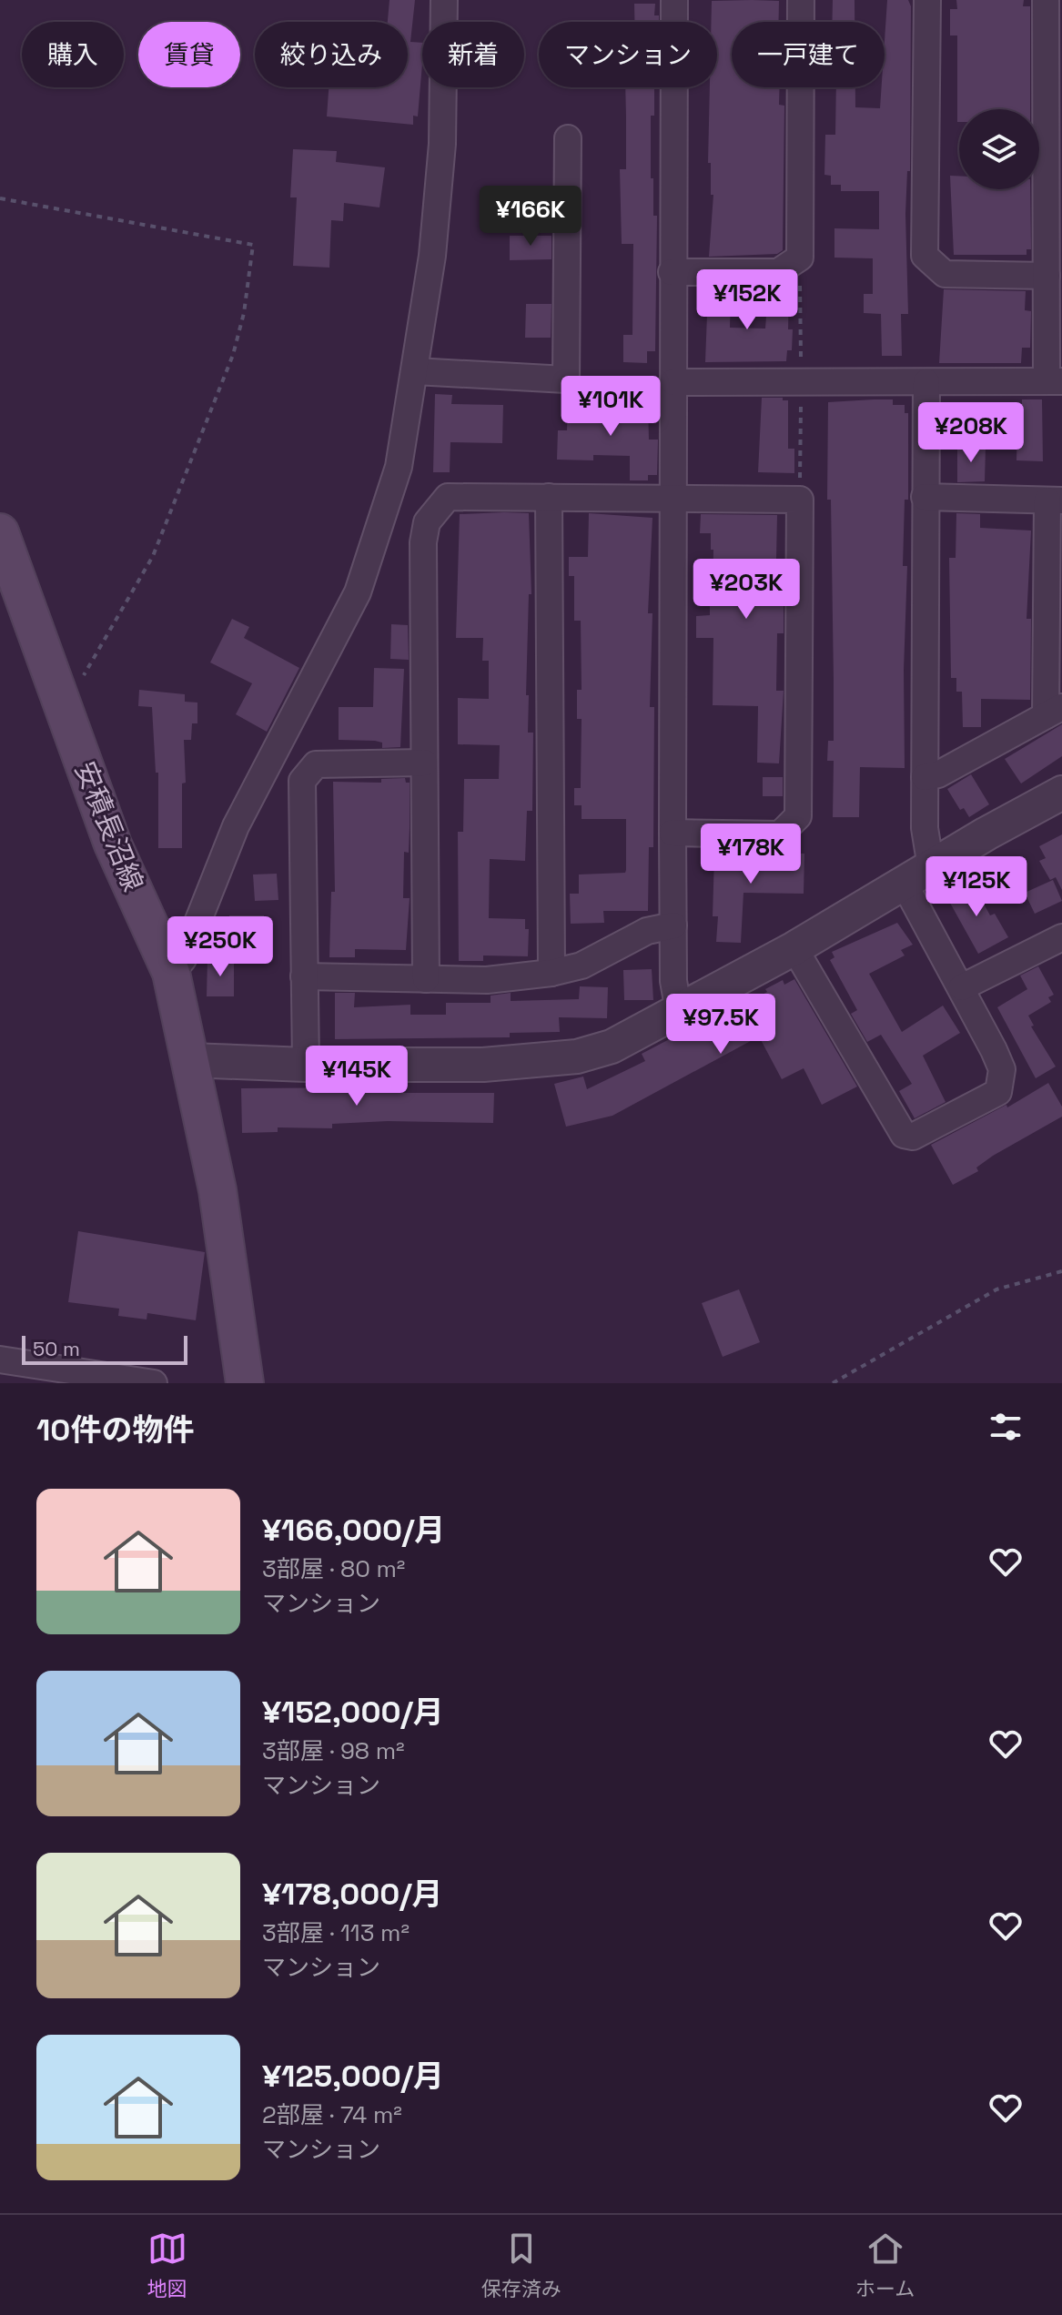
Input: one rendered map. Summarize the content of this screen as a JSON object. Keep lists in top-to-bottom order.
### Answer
{
  "streets": {
    "main road": ["安積長沼線"]
  },
  "scale_bar": "50 m",
  "page": {
    "chip": [
      "購入",
      "賃貸",
      "絞り込み",
      "新着",
      "マンション",
      "一戸建て"
    ],
    "price": [
      "¥166K",
      "¥152K",
      "¥101K",
      "¥208K",
      "¥203K",
      "¥178K",
      "¥125K",
      "¥250K",
      "¥97.5K",
      "¥145K"
    ],
    "scale": "50 m",
    "heading": "10件の物件",
    "list": [
      {
        "name": "¥166,000/月",
        "note": "3部屋 · 80 m² · マンション"
      },
      {
        "name": "¥152,000/月",
        "note": "3部屋 · 98 m² · マンション"
      },
      {
        "name": "¥178,000/月",
        "note": "3部屋 · 113 m² · マンション"
      },
      {
        "name": "¥125,000/月",
        "note": "2部屋 · 74 m² · マンション"
      }
    ],
    "tabs": ["地図", "保存済み", "ホーム"]
  }
}
